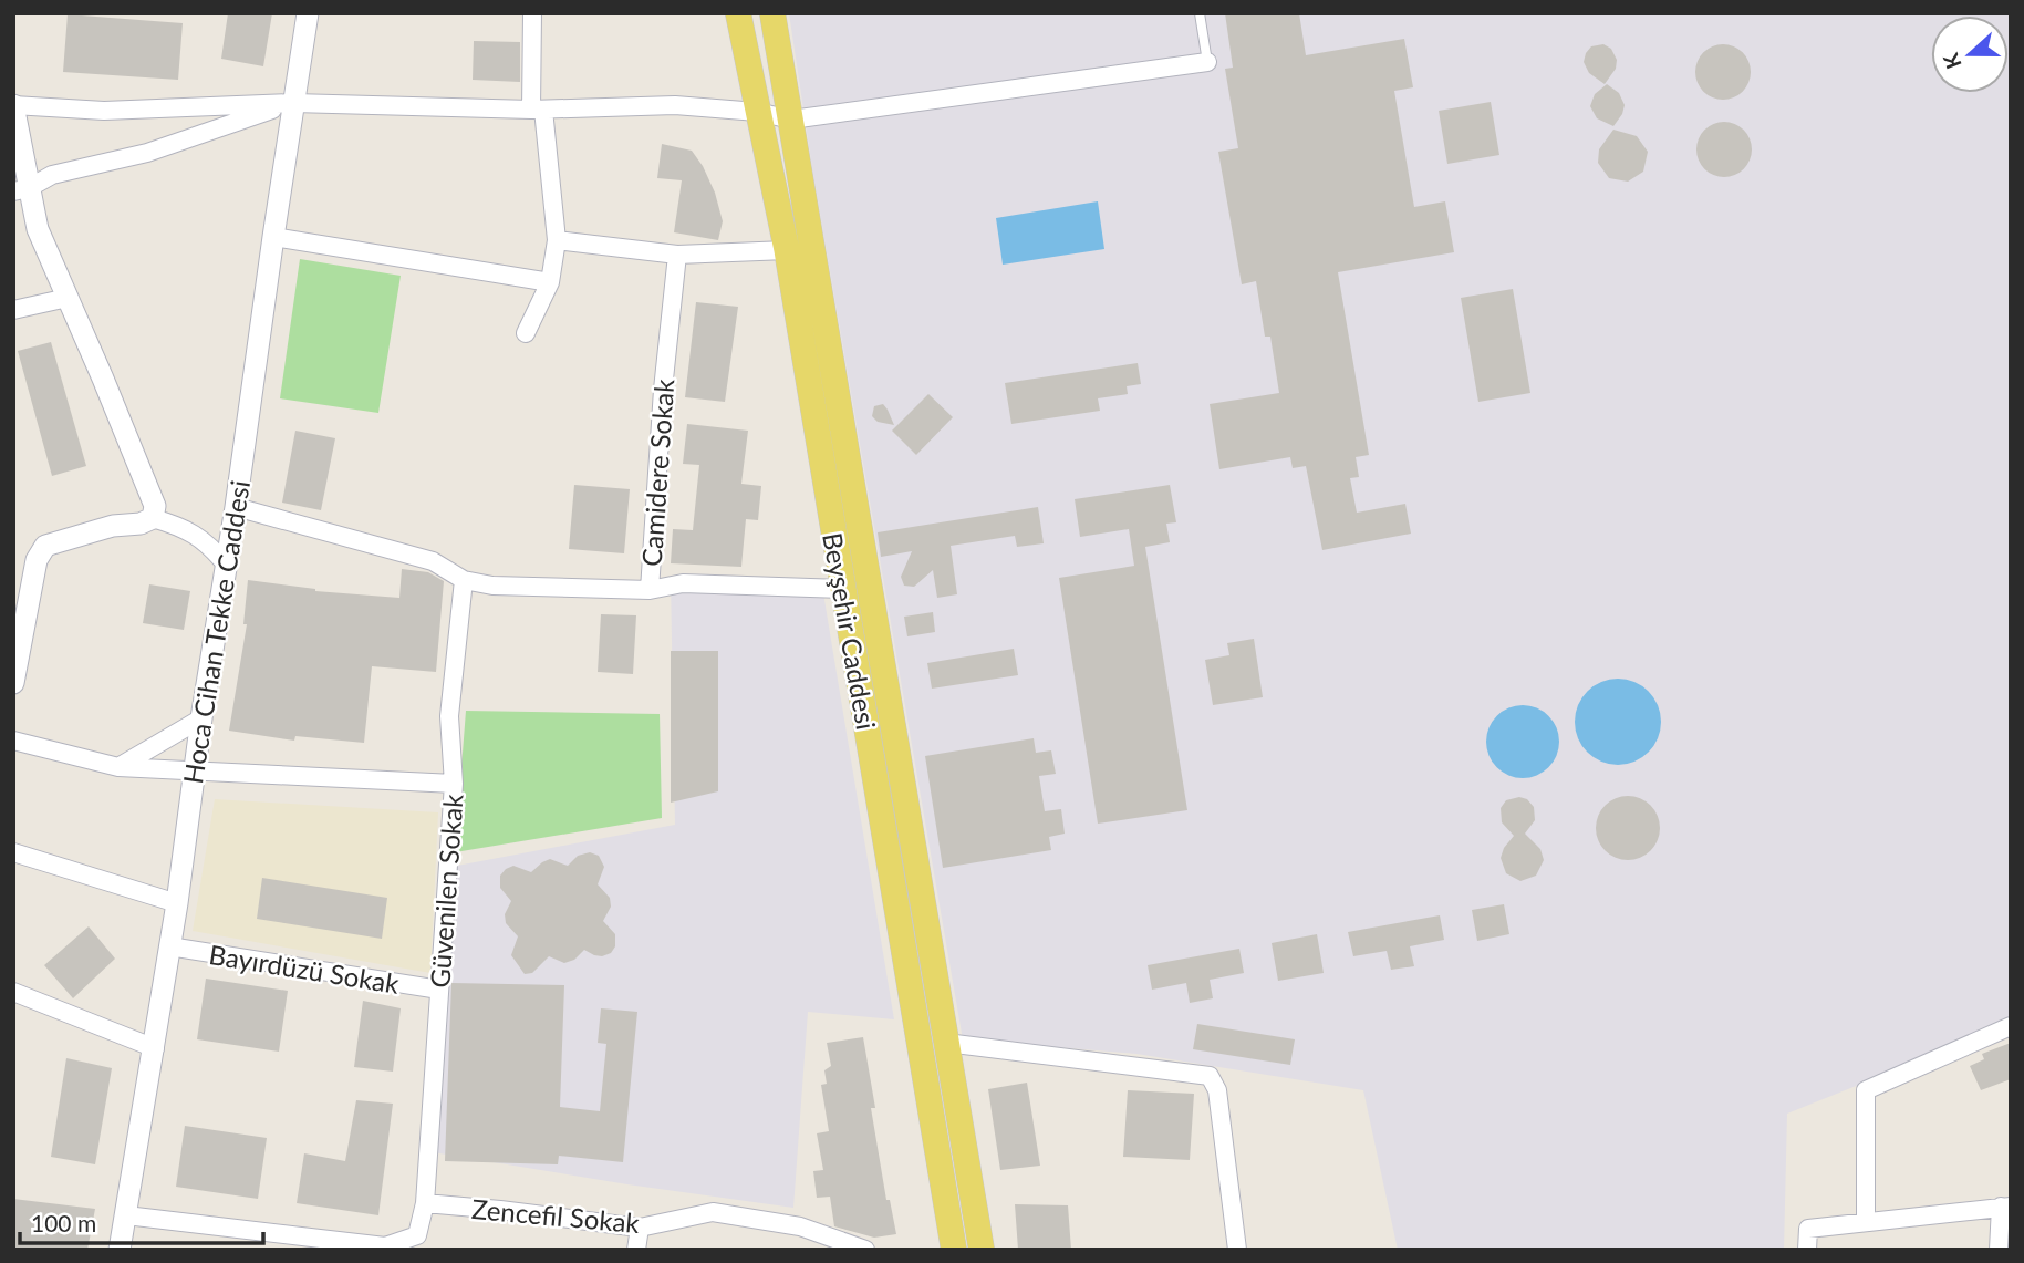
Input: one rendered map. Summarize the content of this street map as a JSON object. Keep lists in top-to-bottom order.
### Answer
{
  "streets": {
    "main road": ["Beyşehir Caddesi"],
    "street": [
      "Camidere Sokak",
      "Hoca Cihan Tekke Caddesi",
      "Güvenilen Sokak",
      "Bayırdüzü Sokak",
      "Zencefil Sokak"
    ]
  },
  "crossings": [
    ["Camidere Sokak", "Hoca Cihan Tekke Caddesi"],
    ["Camidere Sokak", "Güvenilen Sokak"],
    ["Hoca Cihan Tekke Caddesi", "Güvenilen Sokak"],
    ["Hoca Cihan Tekke Caddesi", "Bayırdüzü Sokak"],
    ["Güvenilen Sokak", "Bayırdüzü Sokak"],
    ["Güvenilen Sokak", "Zencefil Sokak"]
  ],
  "scale_bar": "100 m",
  "north": "left"
}
